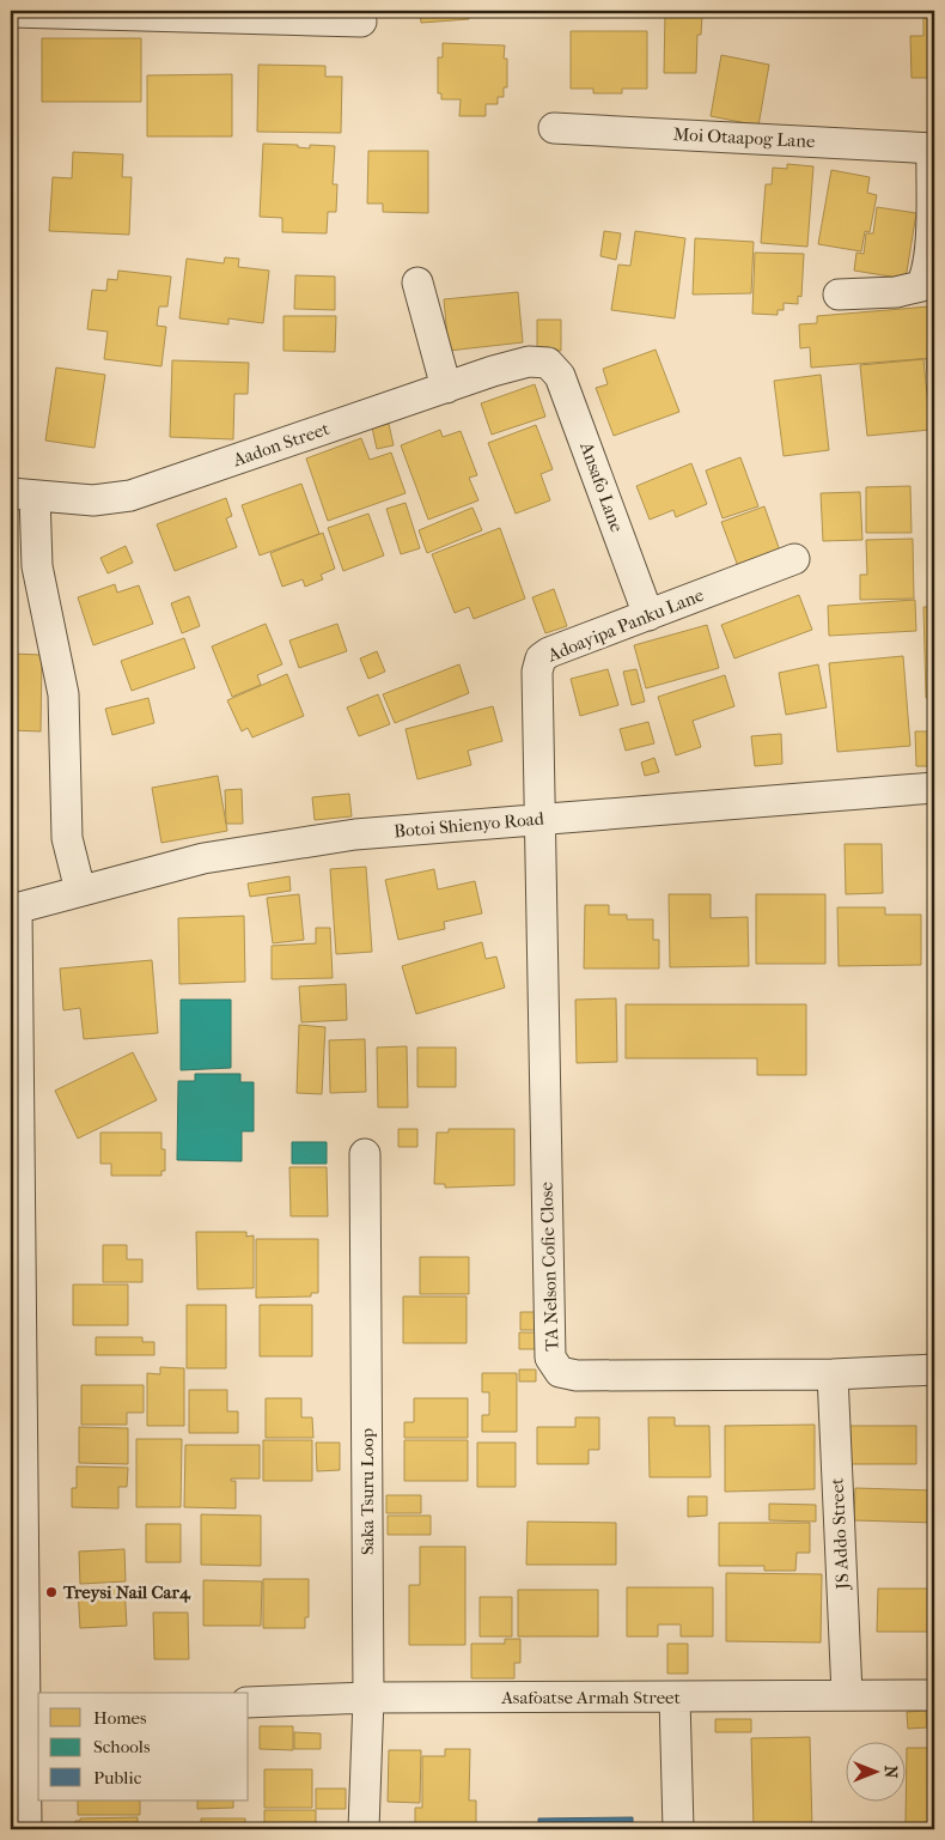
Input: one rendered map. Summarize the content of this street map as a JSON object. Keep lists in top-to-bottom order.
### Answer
{
  "streets": {
    "street": [
      "Moi Otaapog Lane",
      "Aadon Street",
      "Ansafo Lane",
      "Adoayipa Panku Lane",
      "Botoi Shienyo Road",
      "TA Nelson Cofie Close",
      "Saka Tsuru Loop",
      "JS Addo Street",
      "Asafoatse Armah Street"
    ]
  },
  "crossings": [
    ["Aadon Street", "Ansafo Lane"],
    ["Ansafo Lane", "Adoayipa Panku Lane"],
    ["Adoayipa Panku Lane", "Botoi Shienyo Road"],
    ["Adoayipa Panku Lane", "TA Nelson Cofie Close"],
    ["Botoi Shienyo Road", "TA Nelson Cofie Close"],
    ["TA Nelson Cofie Close", "JS Addo Street"],
    ["Saka Tsuru Loop", "Asafoatse Armah Street"],
    ["JS Addo Street", "Asafoatse Armah Street"]
  ],
  "places": ["Treysi Nail Car4"],
  "legend": ["Homes", "Schools", "Public"],
  "north": "right"
}
